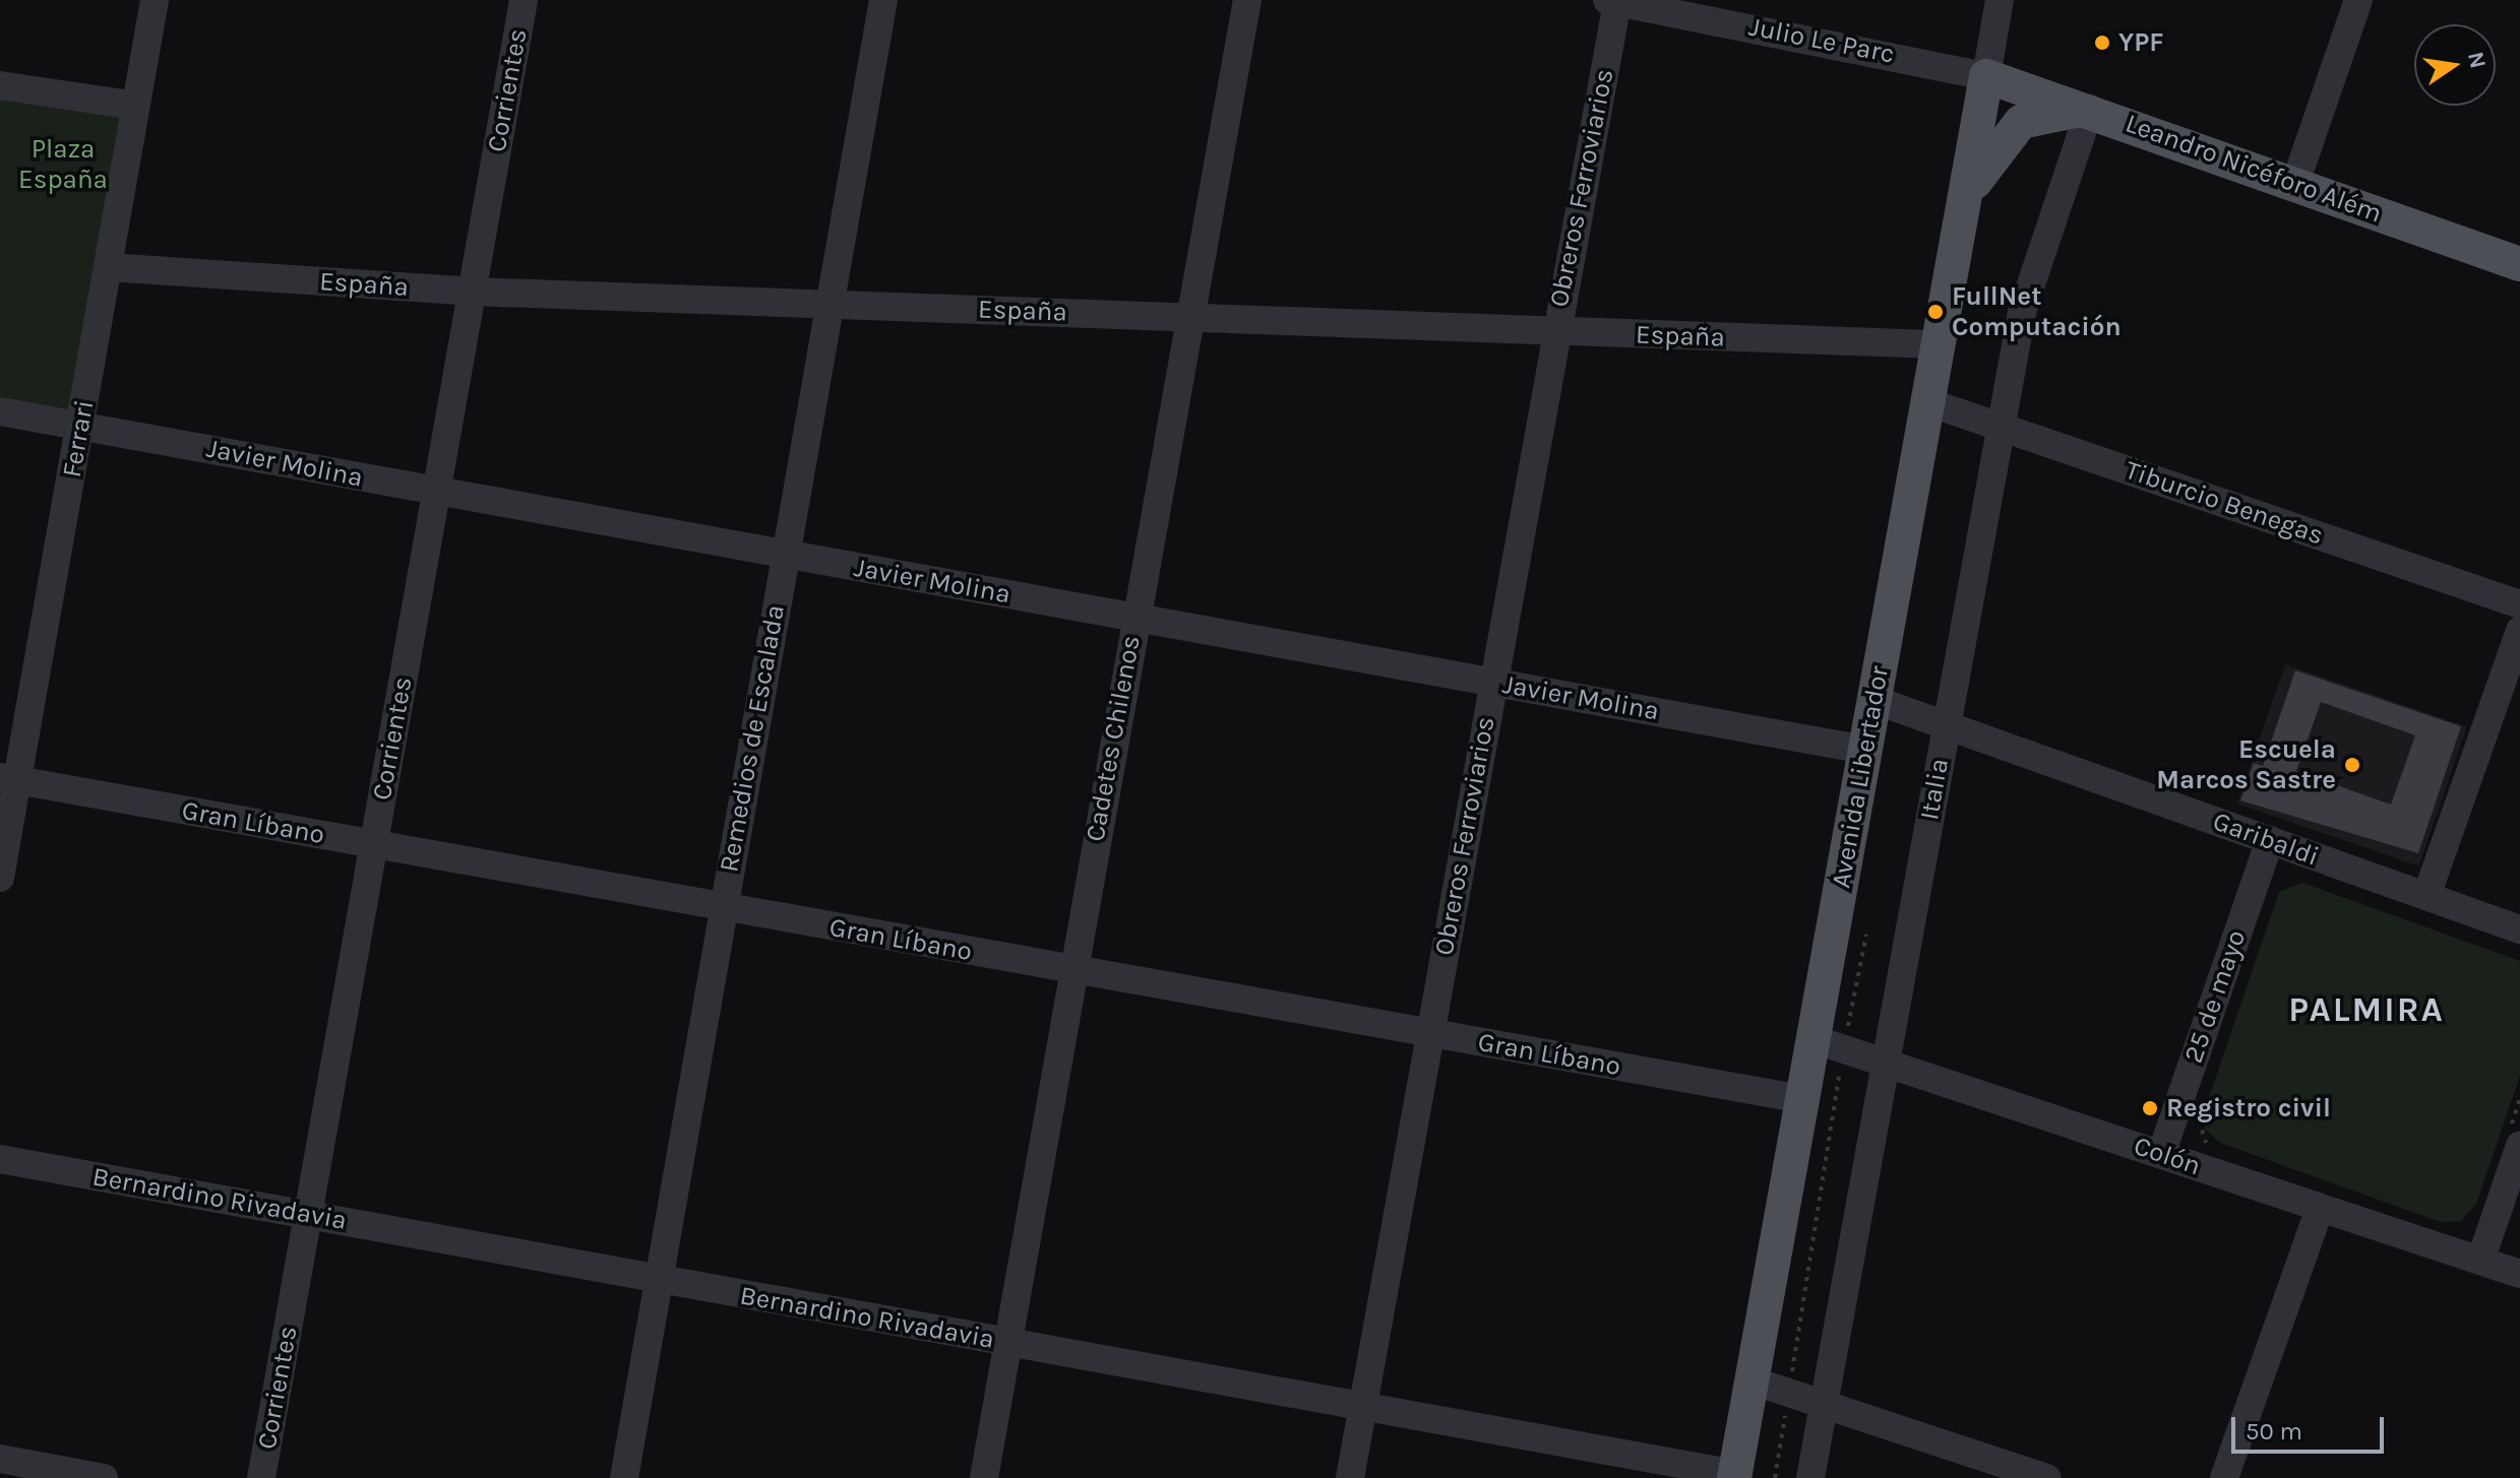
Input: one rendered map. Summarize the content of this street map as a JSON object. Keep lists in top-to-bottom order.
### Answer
{
  "streets": {
    "main road": ["Leandro Nicéforo Além", "Avenida Libertador"],
    "street": [
      "Julio Le Parc",
      "Corrientes",
      "Obreros Ferroviarios",
      "España",
      "Ferrari",
      "Javier Molina",
      "Tiburcio Benegas",
      "Remedios de Escalada",
      "Cadetes Chilenos",
      "Italia",
      "Gran Líbano",
      "Garibaldi",
      "25 de mayo",
      "Colón",
      "Bernardino Rivadavia"
    ]
  },
  "crossings": [
    ["Julio Le Parc", "Leandro Nicéforo Além"],
    ["Julio Le Parc", "Obreros Ferroviarios"],
    ["Julio Le Parc", "Avenida Libertador"],
    ["Corrientes", "España"],
    ["Corrientes", "Javier Molina"],
    ["Corrientes", "Gran Líbano"],
    ["Corrientes", "Bernardino Rivadavia"],
    ["Leandro Nicéforo Além", "Avenida Libertador"],
    ["Leandro Nicéforo Além", "Italia"],
    ["Obreros Ferroviarios", "España"],
    ["Obreros Ferroviarios", "Javier Molina"],
    ["Obreros Ferroviarios", "Gran Líbano"],
    ["Obreros Ferroviarios", "Bernardino Rivadavia"],
    ["España", "Ferrari"],
    ["España", "Remedios de Escalada"],
    ["España", "Cadetes Chilenos"],
    ["España", "Avenida Libertador"],
    ["Ferrari", "Javier Molina"],
    ["Ferrari", "Gran Líbano"],
    ["Javier Molina", "Remedios de Escalada"],
    ["Javier Molina", "Cadetes Chilenos"],
    ["Javier Molina", "Avenida Libertador"],
    ["Tiburcio Benegas", "Avenida Libertador"],
    ["Tiburcio Benegas", "Italia"],
    ["Remedios de Escalada", "Gran Líbano"],
    ["Remedios de Escalada", "Bernardino Rivadavia"],
    ["Cadetes Chilenos", "Gran Líbano"],
    ["Cadetes Chilenos", "Bernardino Rivadavia"],
    ["Avenida Libertador", "Gran Líbano"],
    ["Avenida Libertador", "Garibaldi"],
    ["Avenida Libertador", "Colón"],
    ["Avenida Libertador", "Bernardino Rivadavia"],
    ["Italia", "Garibaldi"],
    ["Italia", "Colón"],
    ["Garibaldi", "25 de mayo"],
    ["25 de mayo", "Colón"]
  ],
  "districts": ["PALMIRA"],
  "parks": ["Plaza España"],
  "places": [
    "YPF",
    "FullNet Computación",
    "Escuela Marcos Sastre",
    "Registro civil"
  ],
  "scale_bar": "50 m",
  "north": "right"
}
